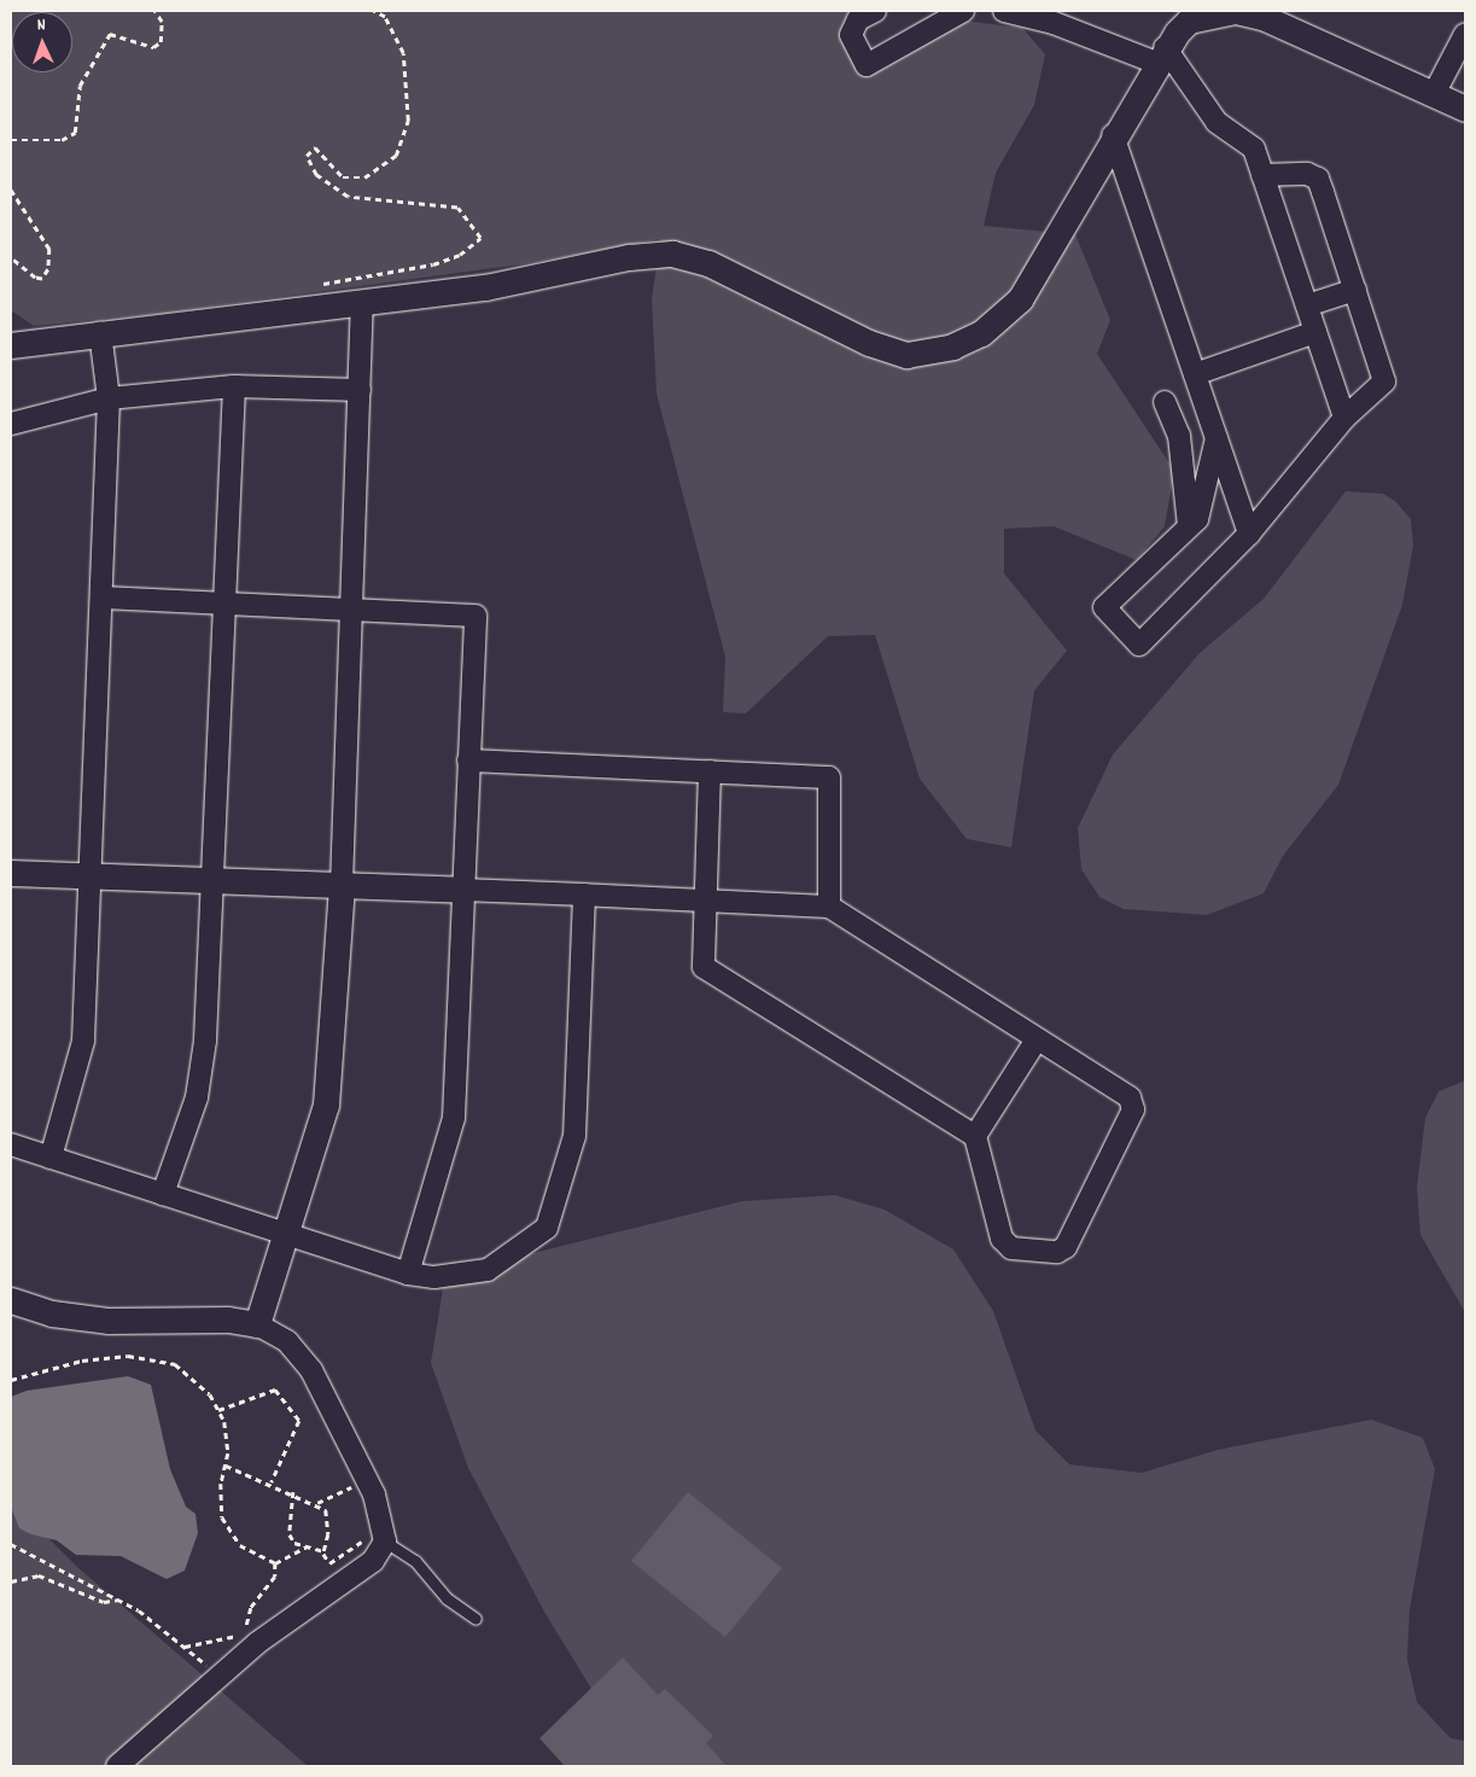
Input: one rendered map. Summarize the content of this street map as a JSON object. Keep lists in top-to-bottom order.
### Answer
{
  "north": "top"
}
